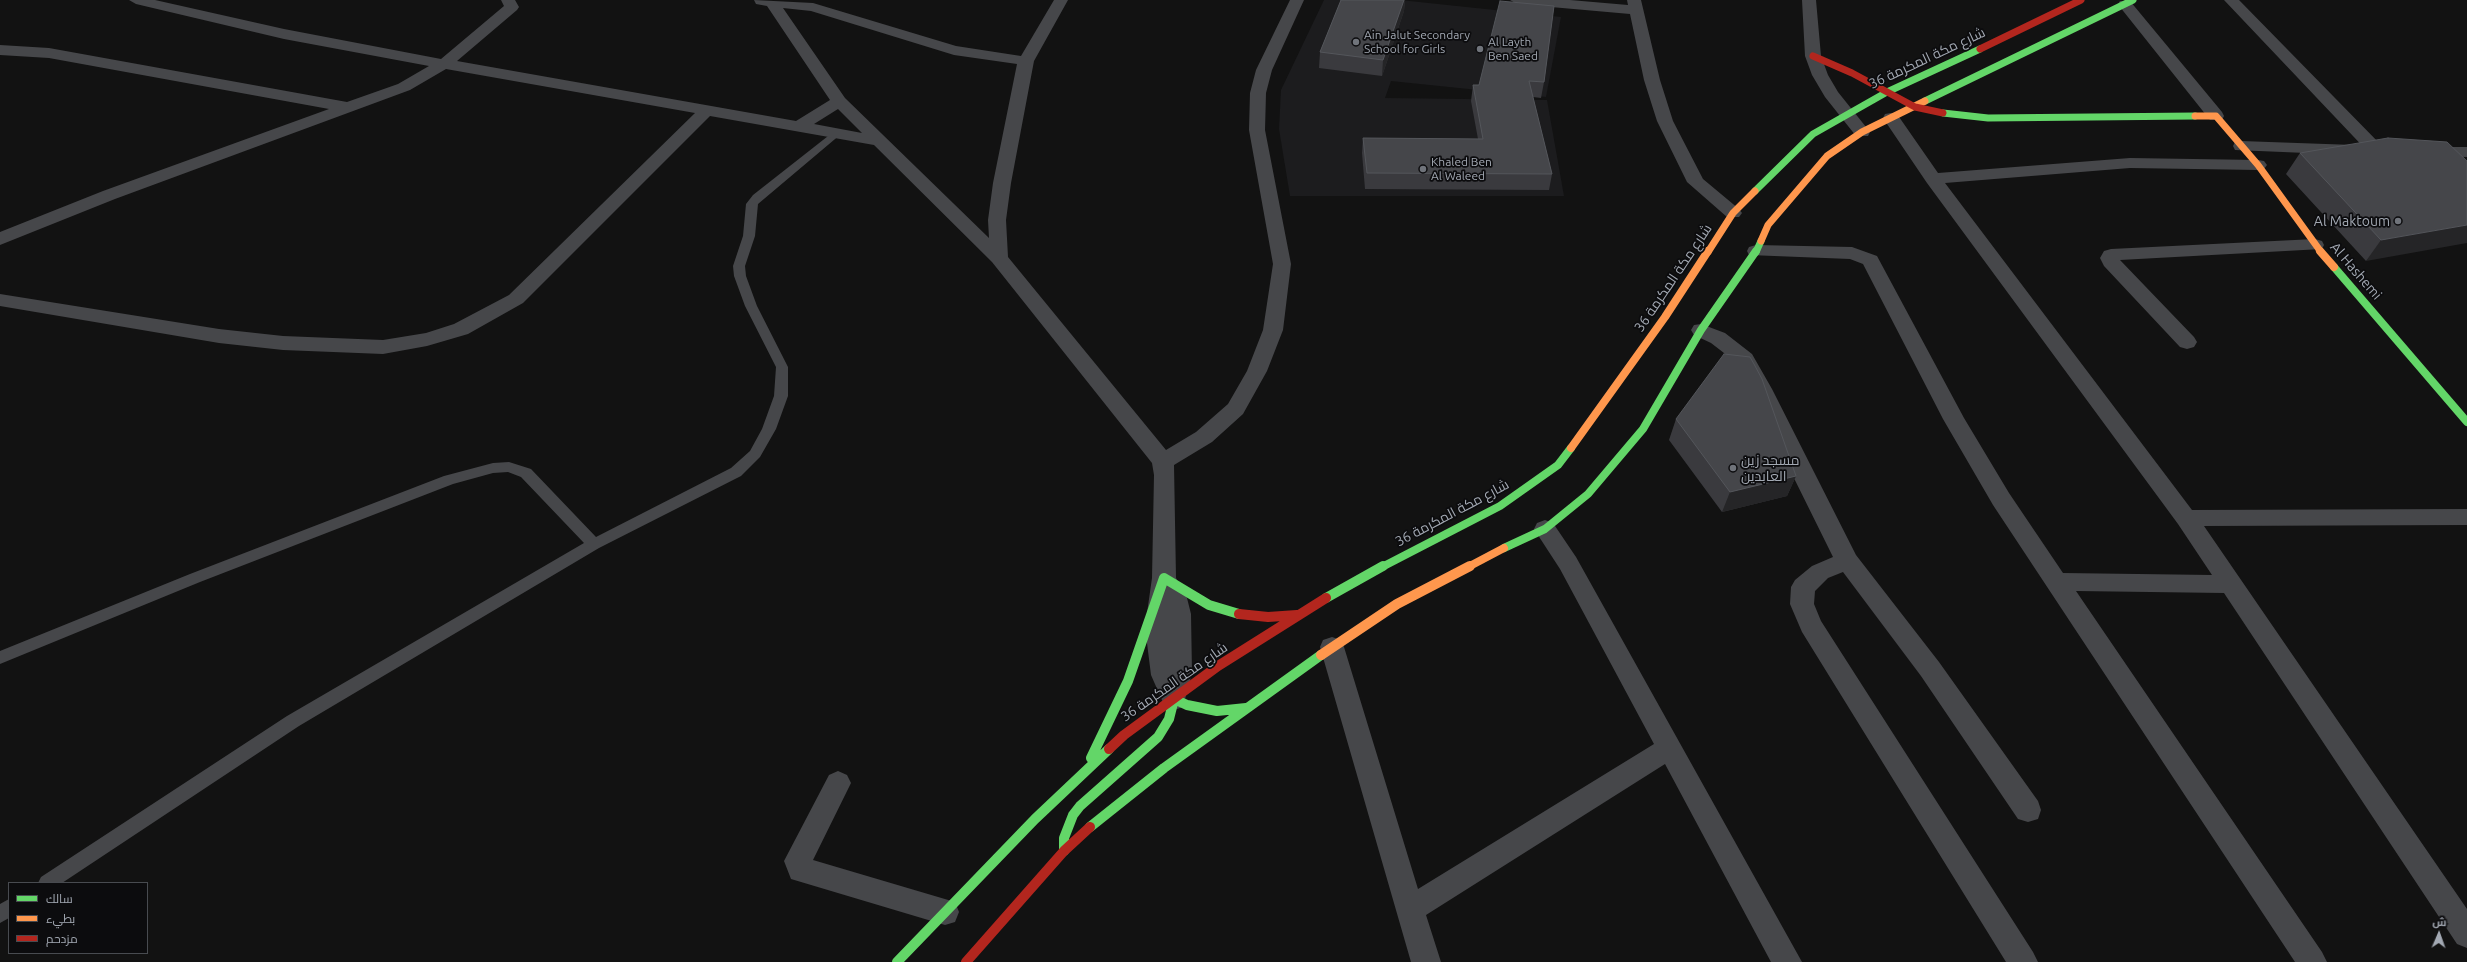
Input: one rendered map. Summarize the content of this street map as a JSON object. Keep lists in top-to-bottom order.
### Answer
{
  "streets": {
    "main road": ["شارع مكة المكرمة 36", "Al Hashemi"]
  },
  "places": [
    "Ain Jalut Secondary School for Girls",
    "Al Layth Ben Saed",
    "Khaled Ben Al Waleed",
    "Al Maktoum",
    "مسجد زين العابدين"
  ],
  "legend": ["سالك", "بطيء", "مزدحم"],
  "north": "top"
}
